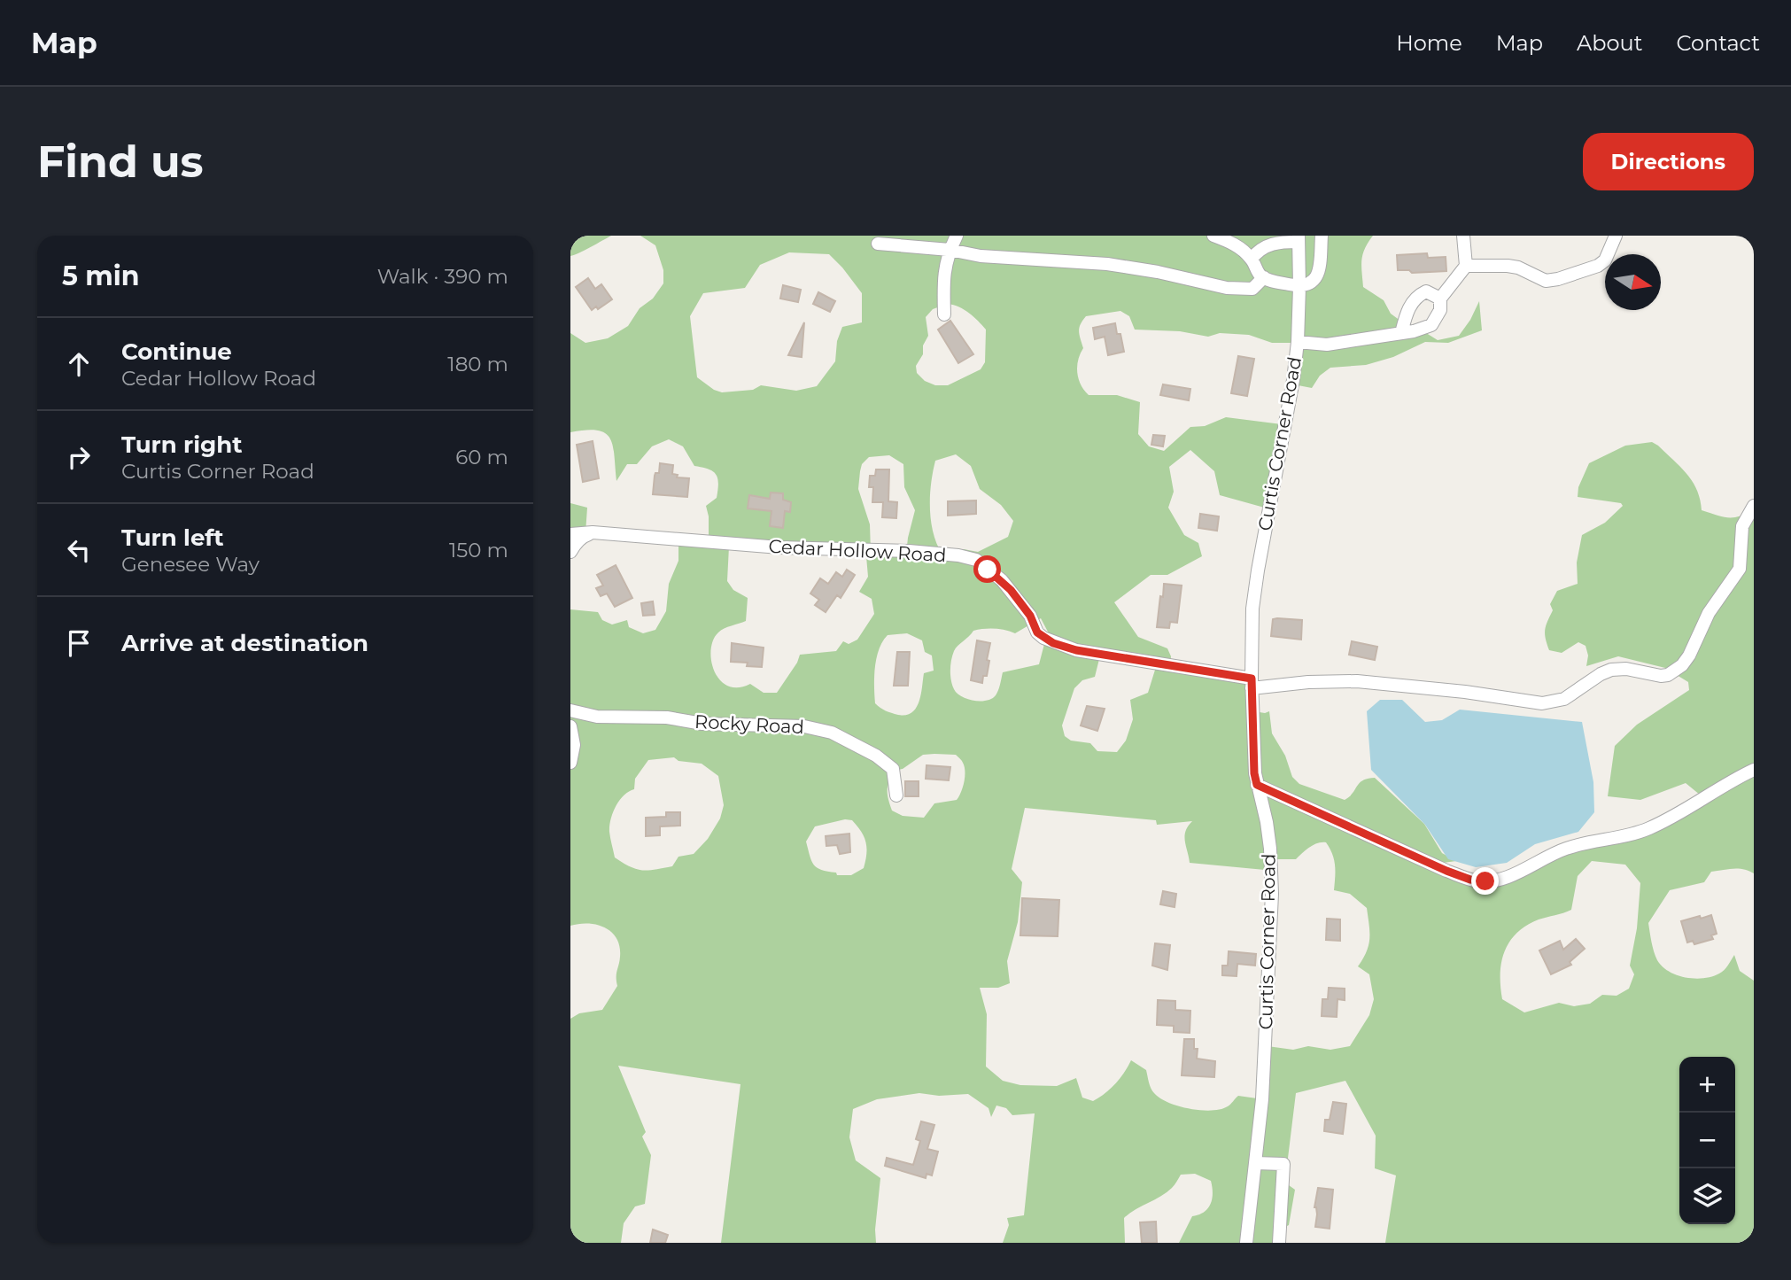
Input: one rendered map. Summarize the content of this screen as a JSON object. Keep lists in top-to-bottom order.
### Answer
{
  "streets": {
    "street": ["Curtis Corner Road", "Cedar Hollow Road", "Rocky Road"]
  },
  "crossings": [
    ["Curtis Corner Road", "Cedar Hollow Road"]
  ],
  "north": "right",
  "page": {
    "header": "Map",
    "nav": [
      "Home",
      "Map",
      "About",
      "Contact"
    ],
    "buttons": "Directions",
    "title": "Find us",
    "heading": ["5 min", "Walk · 390 m"],
    "list": [
      ["Continue", "Cedar Hollow Road", "180 m"],
      ["Turn right", "Curtis Corner Road", "60 m"],
      ["Turn left", "Genesee Way", "150 m"],
      "Arrive at destination"
    ],
    "map_buttons": ["+", "−"]
  }
}
